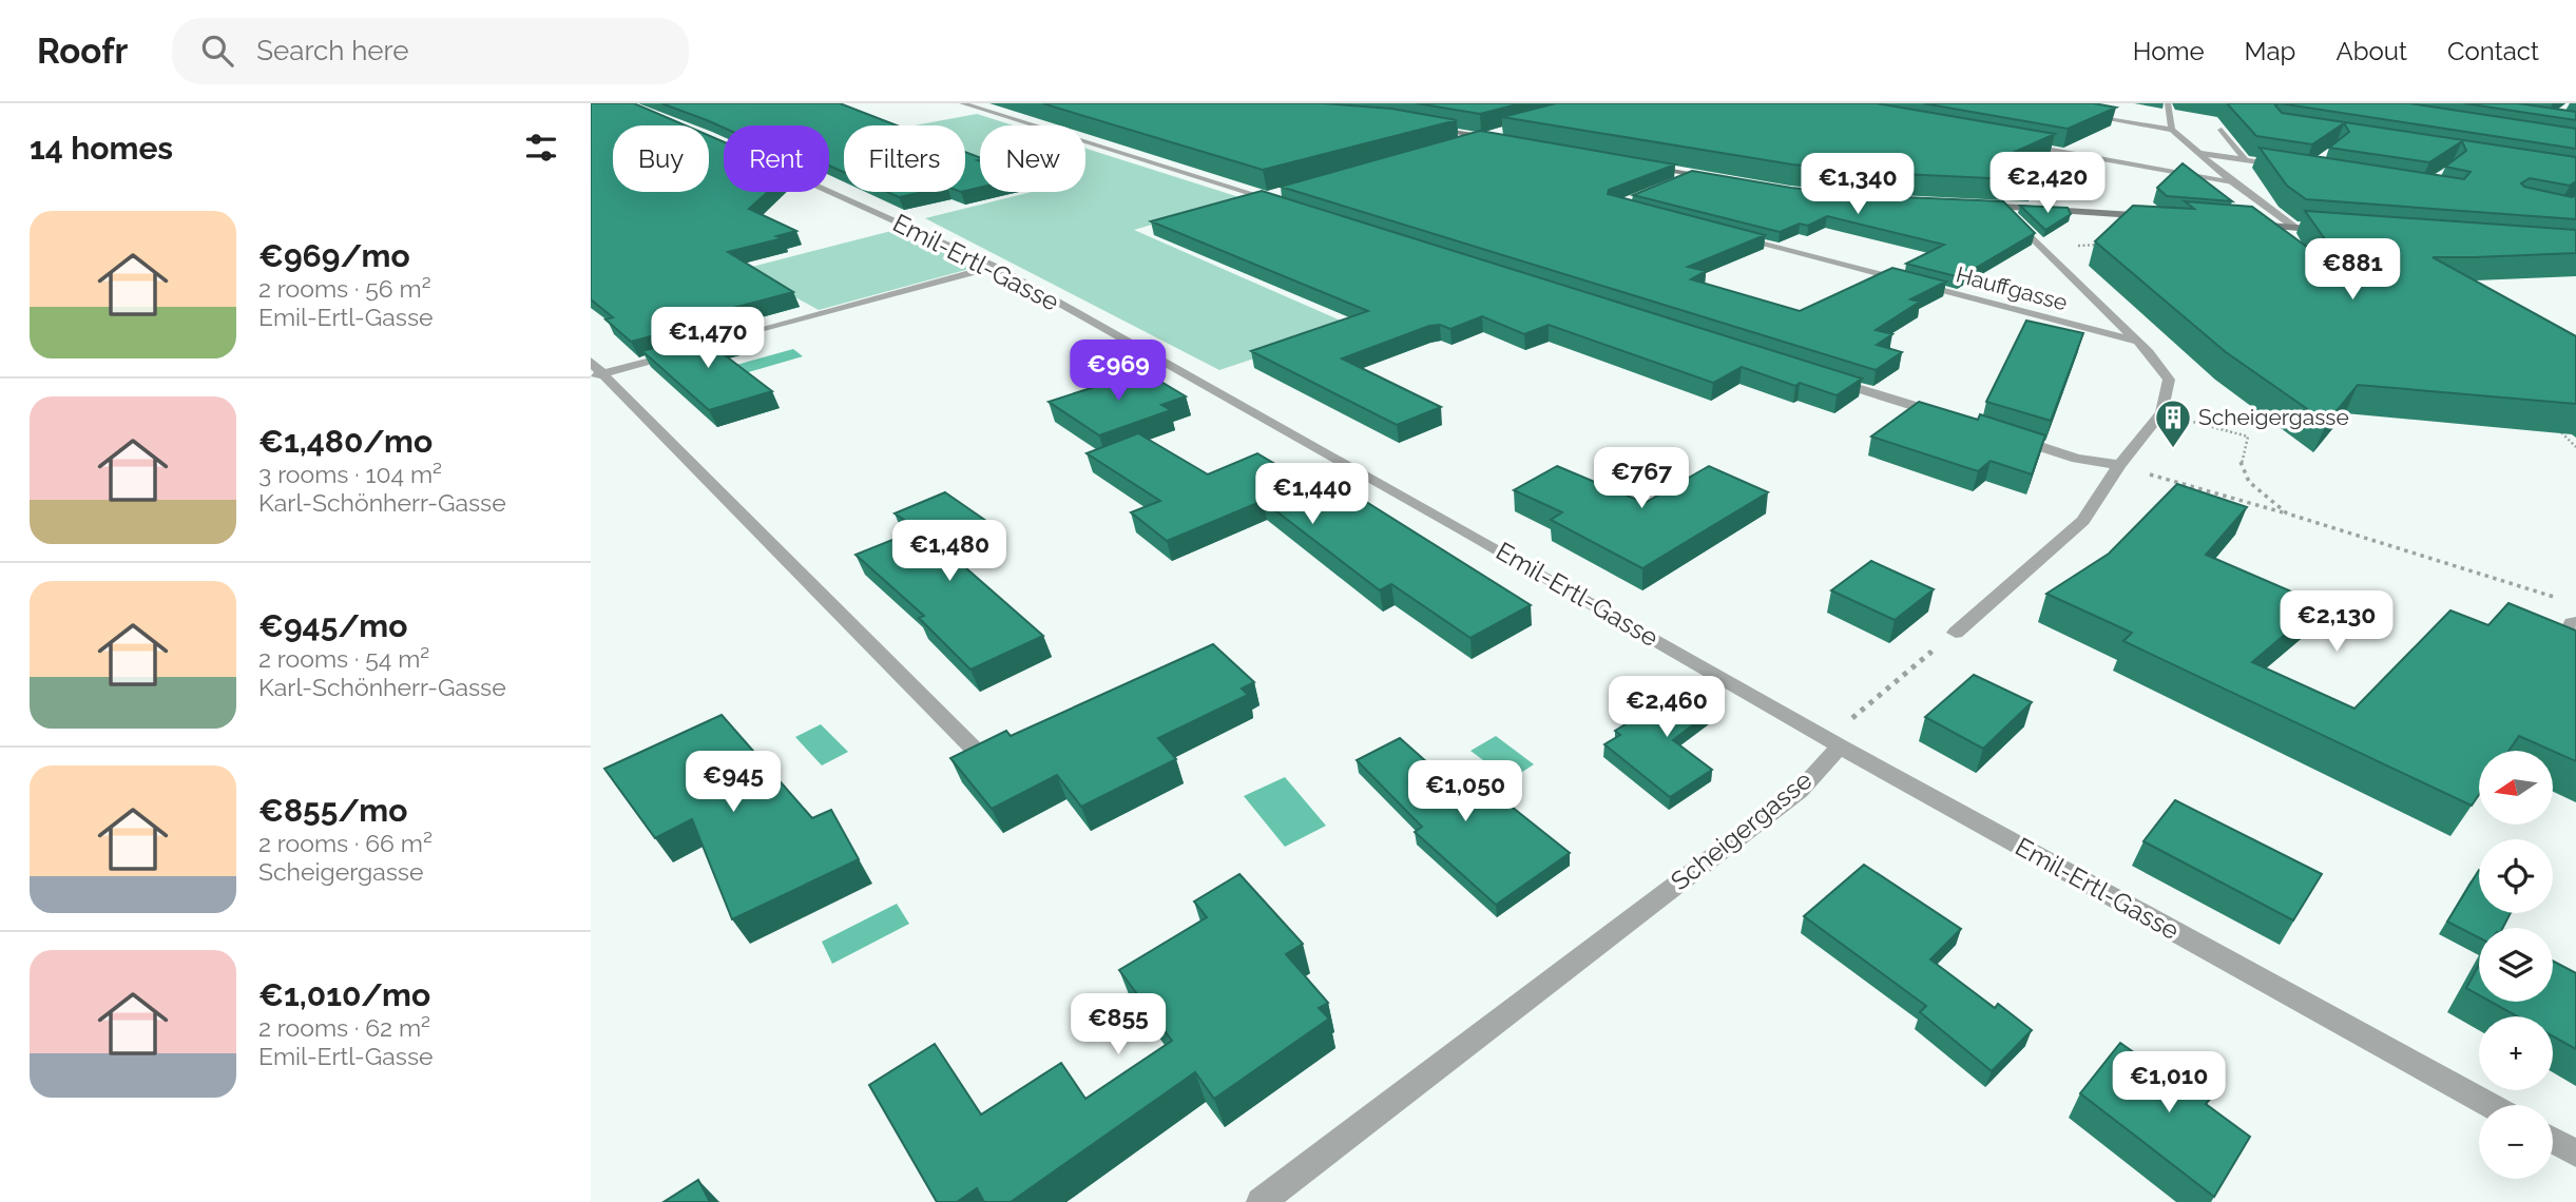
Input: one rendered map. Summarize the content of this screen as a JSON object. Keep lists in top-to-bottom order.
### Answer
{
  "streets": {
    "street": ["Emil-Ertl-Gasse", "Hauffgasse", "Scheigergasse"]
  },
  "crossings": [
    ["Emil-Ertl-Gasse", "Scheigergasse"]
  ],
  "places": {
    "building": ["Scheigergasse"]
  },
  "north": "left",
  "page": {
    "header": "Roofr",
    "search": "Search here",
    "nav": [
      "Home",
      "Map",
      "About",
      "Contact"
    ],
    "heading": "14 homes",
    "chip": [
      "Buy",
      "Rent",
      "Filters",
      "New"
    ],
    "price": [
      "€2,420",
      "€1,340",
      "€881",
      "€1,470",
      "€969",
      "€767",
      "€1,440",
      "€1,480",
      "€2,130",
      "€2,460",
      "€945",
      "€1,050",
      "€855",
      "€1,010"
    ],
    "list": [
      {
        "name": "€969/mo",
        "note": "2 rooms · 56 m² · Emil-Ertl-Gasse"
      },
      {
        "name": "€1,480/mo",
        "note": "3 rooms · 104 m² · Karl-Schönherr-Gasse"
      },
      {
        "name": "€945/mo",
        "note": "2 rooms · 54 m² · Karl-Schönherr-Gasse"
      },
      {
        "name": "€855/mo",
        "note": "2 rooms · 66 m² · Scheigergasse"
      },
      {
        "name": "€1,010/mo",
        "note": "2 rooms · 62 m² · Emil-Ertl-Gasse"
      }
    ],
    "map_buttons": ["+", "−"]
  }
}
